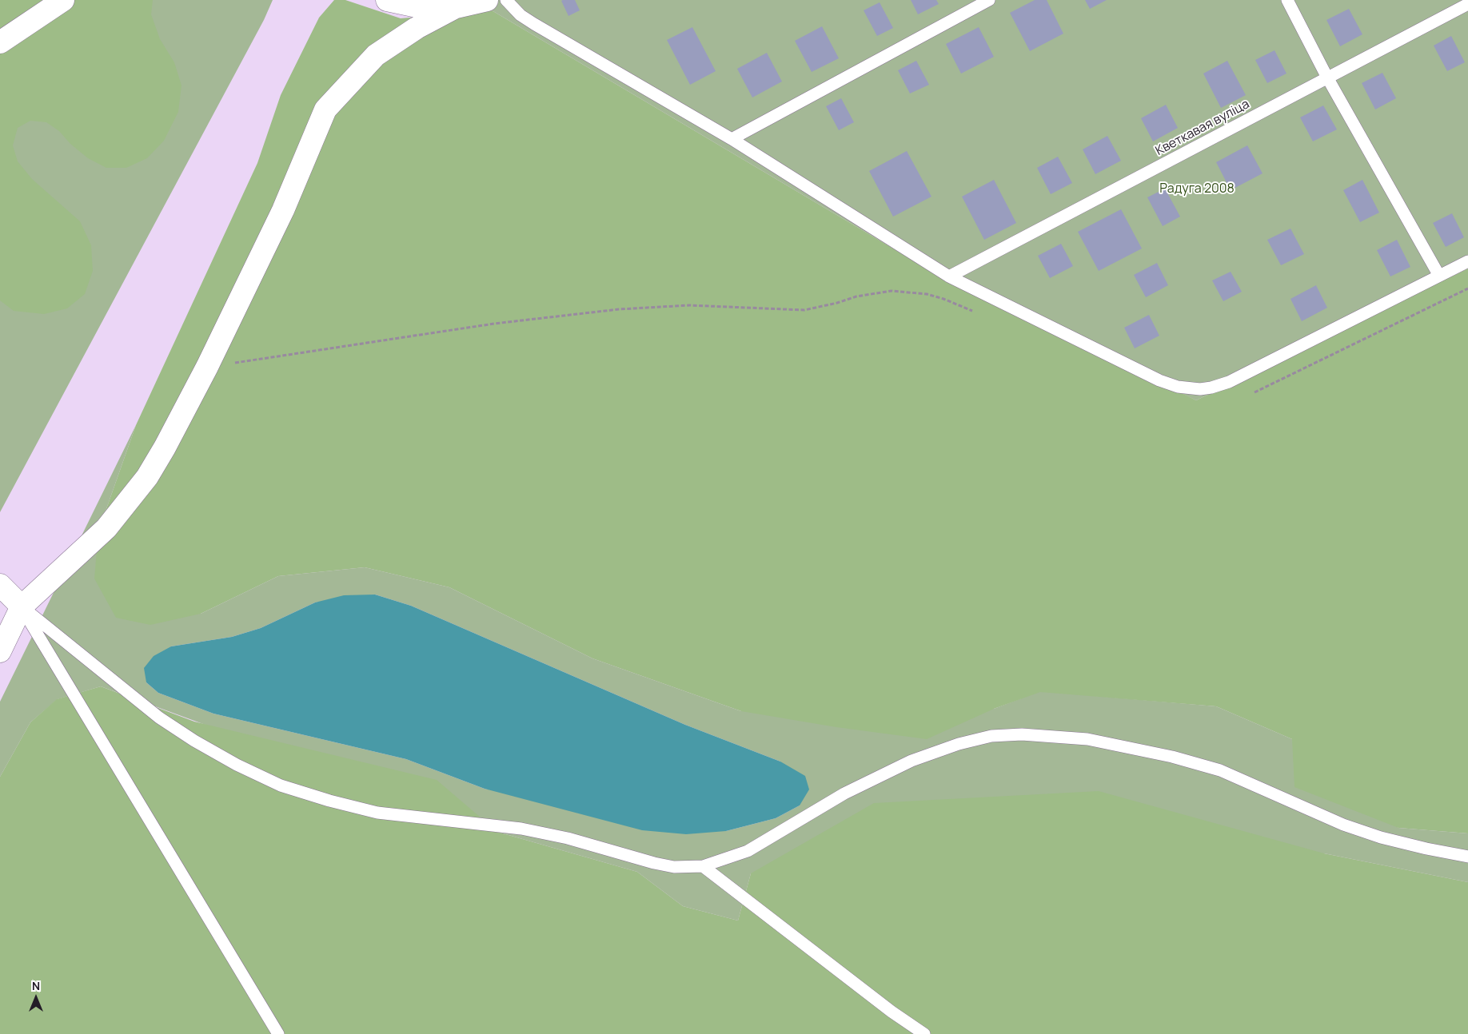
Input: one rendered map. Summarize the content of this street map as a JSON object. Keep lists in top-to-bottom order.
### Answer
{
  "streets": {
    "lane": ["Кветкавая вуліца"]
  },
  "parks": ["Радуга 2008"],
  "north": "top"
}
